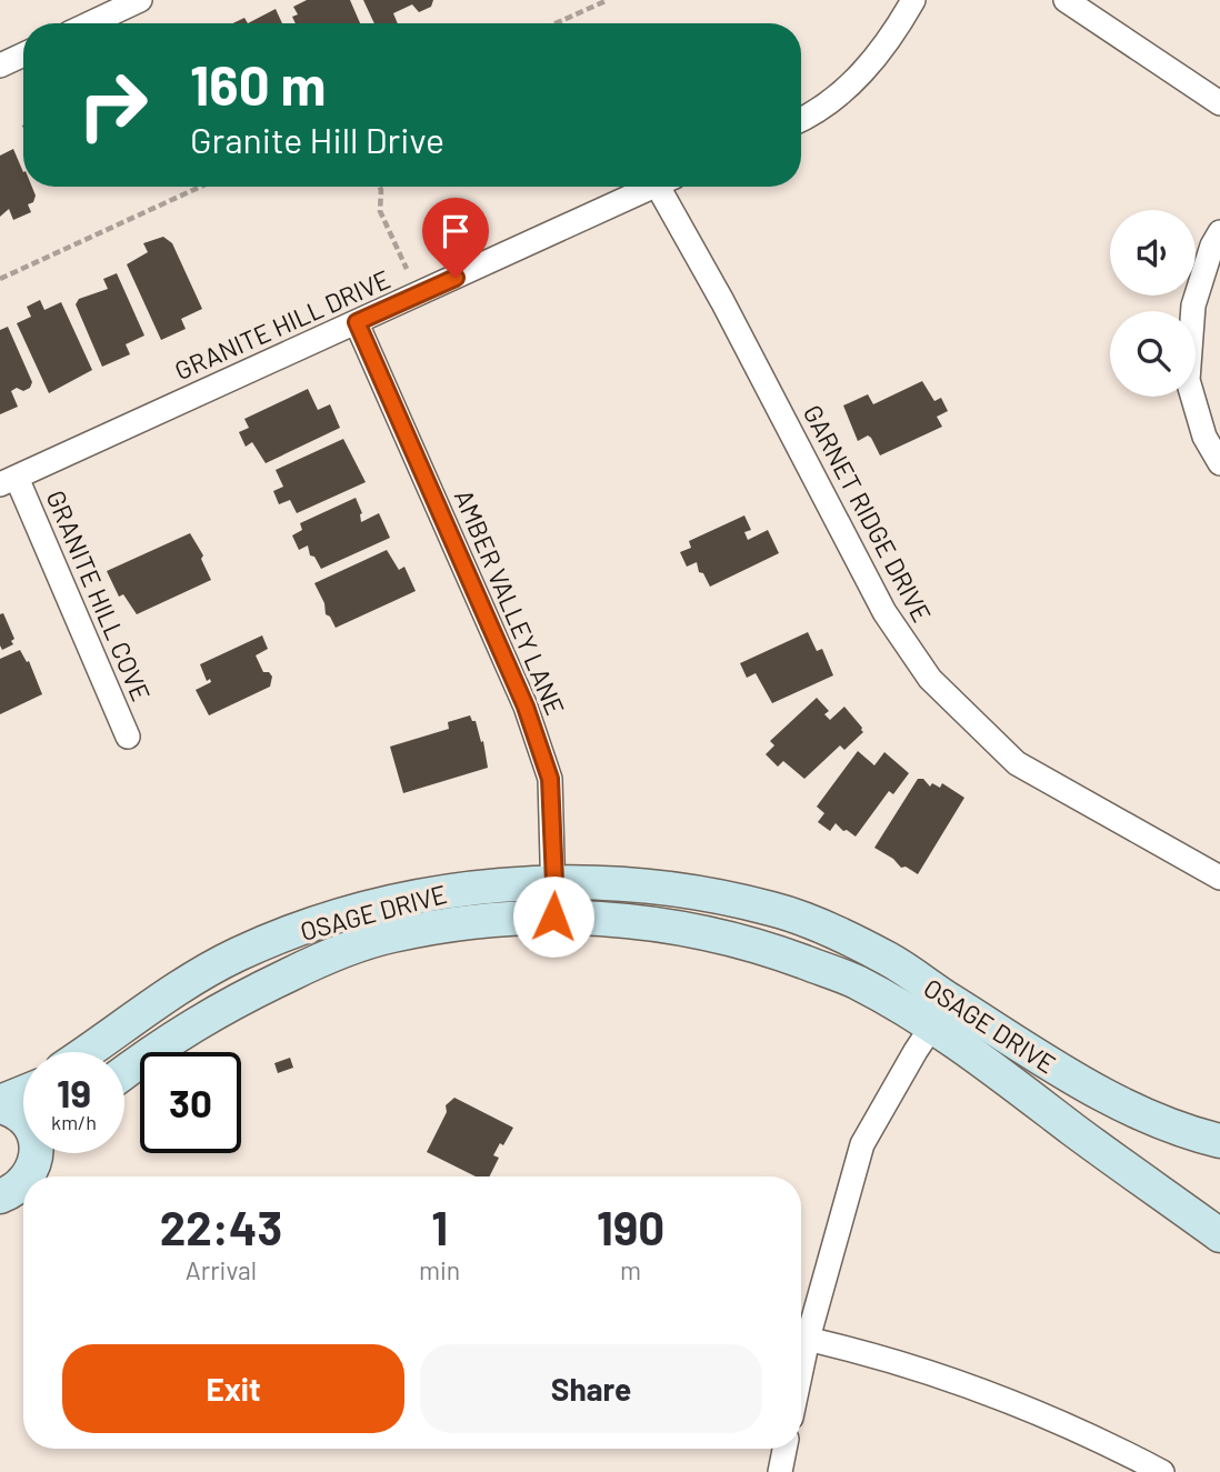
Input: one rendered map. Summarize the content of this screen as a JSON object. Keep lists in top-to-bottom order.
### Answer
{
  "streets": {
    "street": [
      "GRANITE HILL DRIVE",
      "GARNET RIDGE DRIVE",
      "GRANITE HILL COVE",
      "AMBER VALLEY LANE",
      "OSAGE DRIVE"
    ]
  },
  "crossings": [
    ["GRANITE HILL DRIVE", "GRANITE HILL COVE"],
    ["GRANITE HILL DRIVE", "AMBER VALLEY LANE"],
    ["AMBER VALLEY LANE", "OSAGE DRIVE"]
  ],
  "page": {
    "turn": ["160 m", "Granite Hill Drive"],
    "speed": "19 km/h",
    "limit": "30",
    "eta": [
      "22:43",
      "Arrival",
      "1",
      "min",
      "190",
      "m"
    ],
    "buttons": ["Exit", "Share"]
  }
}
